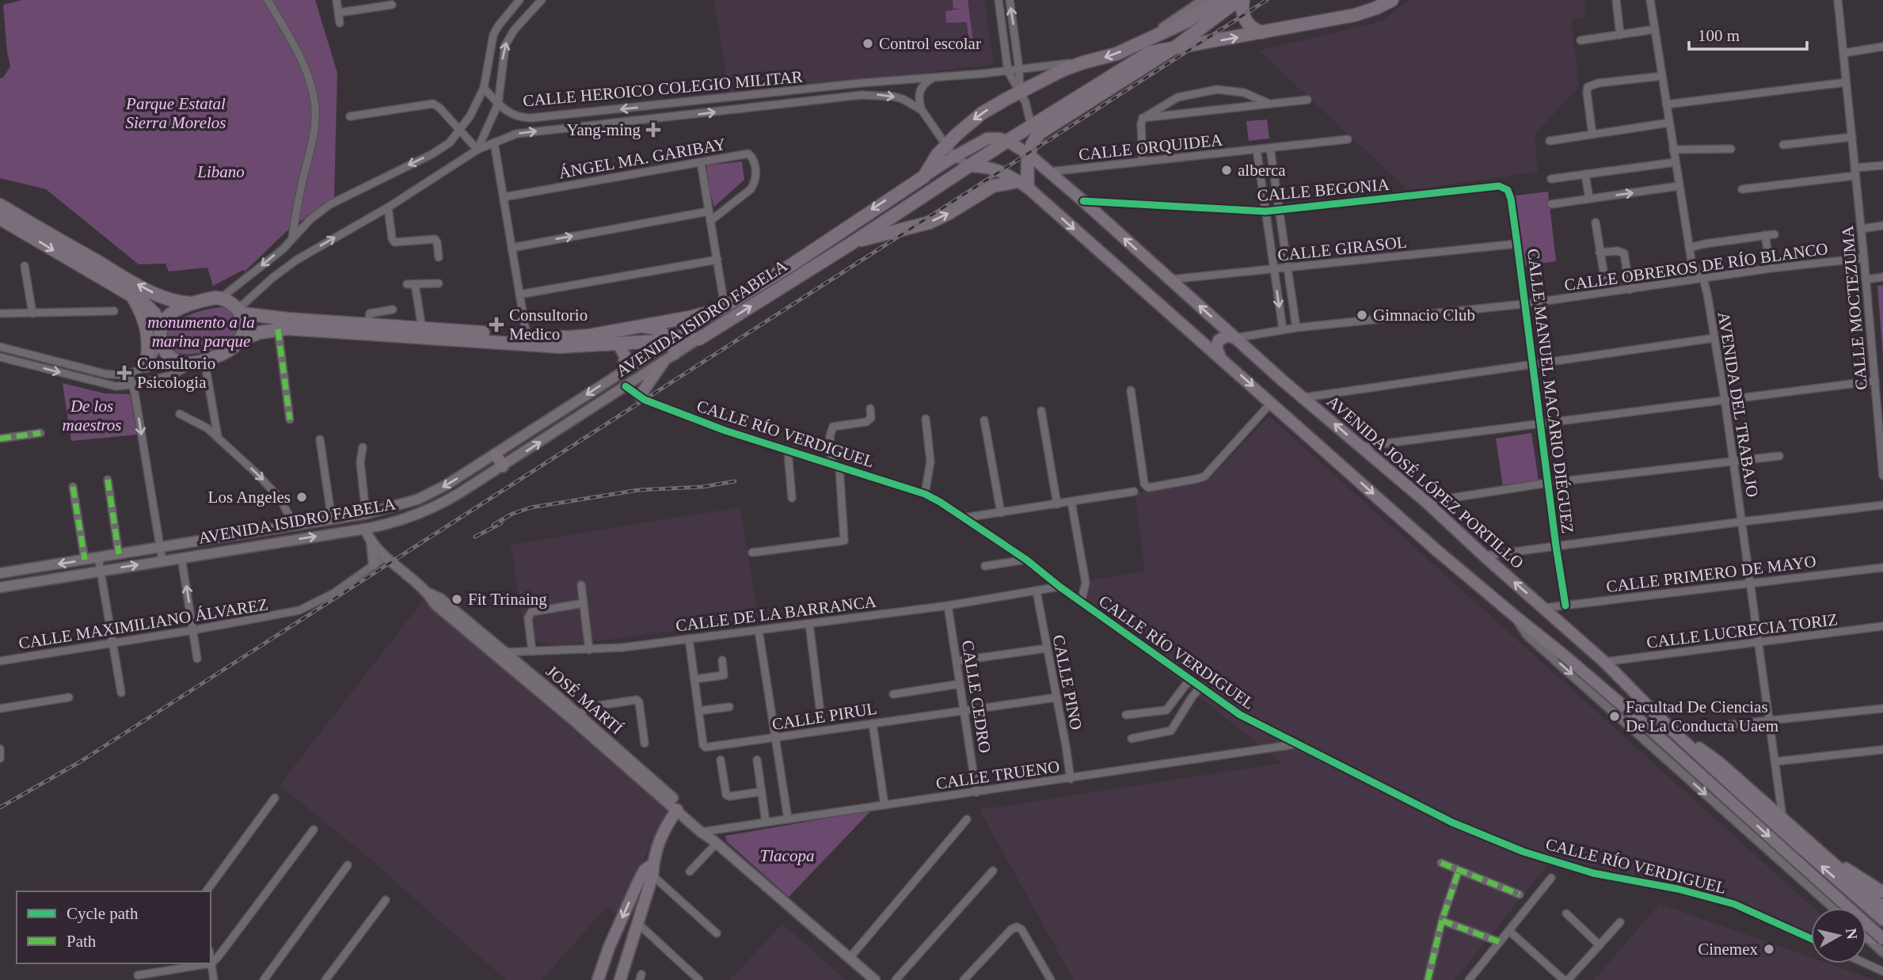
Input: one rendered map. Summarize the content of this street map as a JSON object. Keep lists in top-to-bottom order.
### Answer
{
  "streets": {
    "highway": ["AVENIDA ISIDRO FABELA"],
    "main road": ["AVENIDA JOSÉ LÓPEZ PORTILLO", "JOSÉ MARTÍ"],
    "street": [
      "CALLE HEROICO COLEGIO MILITAR",
      "CALLE ORQUIDEA",
      "ÁNGEL MA. GARIBAY",
      "CALLE BEGONIA",
      "CALLE GIRASOL",
      "CALLE OBREROS DE RÍO BLANCO",
      "CALLE MOCTEZUMA",
      "CALLE MANUEL MACARIO DIÉGUEZ",
      "AVENIDA DEL TRABAJO",
      "CALLE RÍO VERDIGUEL",
      "CALLE PRIMERO DE MAYO",
      "CALLE DE LA BARRANCA",
      "CALLE MAXIMILIANO ÁLVAREZ",
      "CALLE LUCRECIA TORIZ",
      "CALLE PINO",
      "CALLE CEDRO",
      "CALLE PIRUL",
      "CALLE TRUENO"
    ]
  },
  "crossings": [
    ["CALLE HEROICO COLEGIO MILITAR", "AVENIDA ISIDRO FABELA"],
    ["CALLE ORQUIDEA", "AVENIDA JOSÉ LÓPEZ PORTILLO"],
    ["CALLE BEGONIA", "CALLE MANUEL MACARIO DIÉGUEZ"],
    ["CALLE BEGONIA", "AVENIDA JOSÉ LÓPEZ PORTILLO"],
    ["CALLE GIRASOL", "CALLE MANUEL MACARIO DIÉGUEZ"],
    ["CALLE GIRASOL", "AVENIDA JOSÉ LÓPEZ PORTILLO"],
    ["CALLE OBREROS DE RÍO BLANCO", "CALLE MOCTEZUMA"],
    ["CALLE OBREROS DE RÍO BLANCO", "CALLE MANUEL MACARIO DIÉGUEZ"],
    ["CALLE OBREROS DE RÍO BLANCO", "AVENIDA DEL TRABAJO"],
    ["CALLE OBREROS DE RÍO BLANCO", "AVENIDA JOSÉ LÓPEZ PORTILLO"],
    ["AVENIDA ISIDRO FABELA", "CALLE RÍO VERDIGUEL"],
    ["AVENIDA ISIDRO FABELA", "AVENIDA JOSÉ LÓPEZ PORTILLO"],
    ["AVENIDA ISIDRO FABELA", "JOSÉ MARTÍ"],
    ["CALLE MANUEL MACARIO DIÉGUEZ", "CALLE PRIMERO DE MAYO"],
    ["AVENIDA DEL TRABAJO", "CALLE PRIMERO DE MAYO"],
    ["AVENIDA DEL TRABAJO", "CALLE LUCRECIA TORIZ"],
    ["CALLE RÍO VERDIGUEL", "CALLE DE LA BARRANCA"],
    ["CALLE RÍO VERDIGUEL", "CALLE TRUENO"],
    ["AVENIDA JOSÉ LÓPEZ PORTILLO", "CALLE PRIMERO DE MAYO"],
    ["AVENIDA JOSÉ LÓPEZ PORTILLO", "CALLE LUCRECIA TORIZ"],
    ["CALLE DE LA BARRANCA", "CALLE PINO"],
    ["CALLE DE LA BARRANCA", "CALLE CEDRO"],
    ["CALLE DE LA BARRANCA", "JOSÉ MARTÍ"],
    ["CALLE DE LA BARRANCA", "CALLE PIRUL"],
    ["CALLE MAXIMILIANO ÁLVAREZ", "JOSÉ MARTÍ"],
    ["CALLE PINO", "CALLE PIRUL"],
    ["CALLE PINO", "CALLE TRUENO"],
    ["CALLE CEDRO", "CALLE PIRUL"],
    ["CALLE CEDRO", "CALLE TRUENO"],
    ["JOSÉ MARTÍ", "CALLE TRUENO"]
  ],
  "parks": [
    "Parque Estatal Sierra Morelos",
    "Libano",
    "monumento a la marina parque",
    "De los maestros",
    "Tlacopa"
  ],
  "places": {
    "other": [
      "Control escolar",
      "alberca",
      "Gimnacio Club",
      "Los Angeles",
      "Fit Trinaing",
      "Facultad De Ciencias De La Conducta Uaem",
      "Cinemex"
    ],
    "health": ["Yang-ming", "Consultorio Medico", "Consultorio Psicologia"]
  },
  "legend": ["Cycle path", "Path"],
  "scale_bar": "100 m",
  "north": "right"
}
